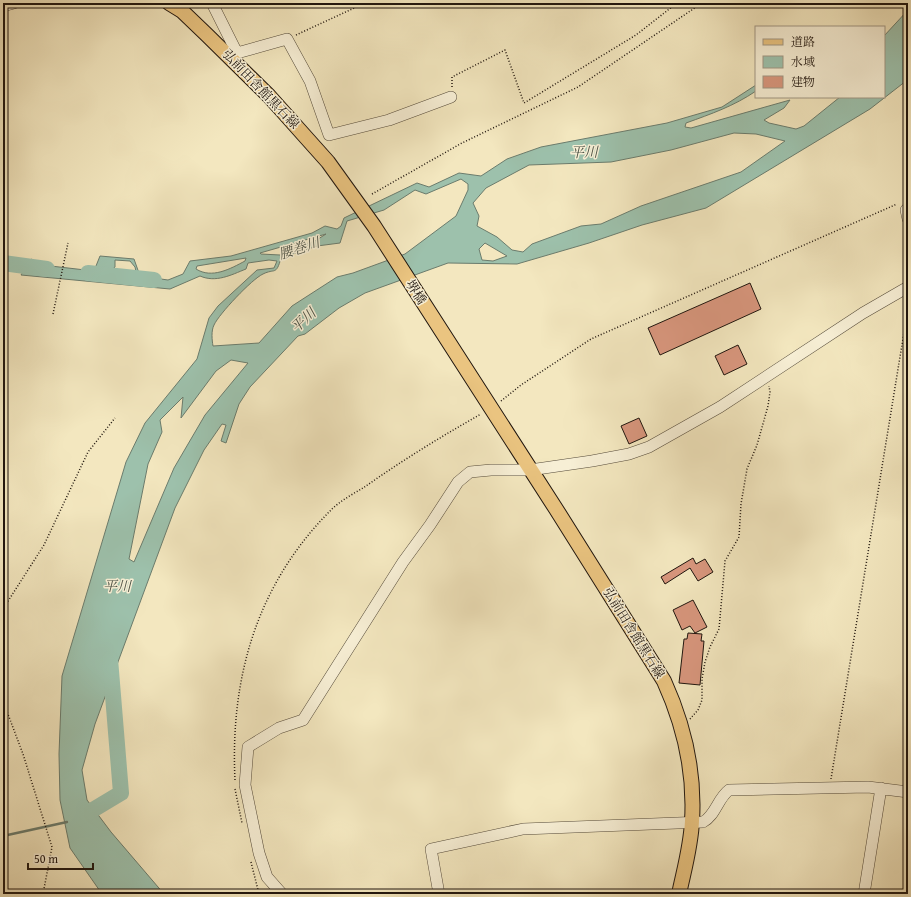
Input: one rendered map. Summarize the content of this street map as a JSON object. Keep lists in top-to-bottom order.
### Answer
{
  "streets": {
    "main road": ["弘前田舎館黒石線", "堺橋"]
  },
  "crossings": [
    ["弘前田舎館黒石線", "堺橋"]
  ],
  "water": ["平川", "腰巻川"],
  "legend": ["道路", "水域", "建物"],
  "scale_bar": "50 m"
}
